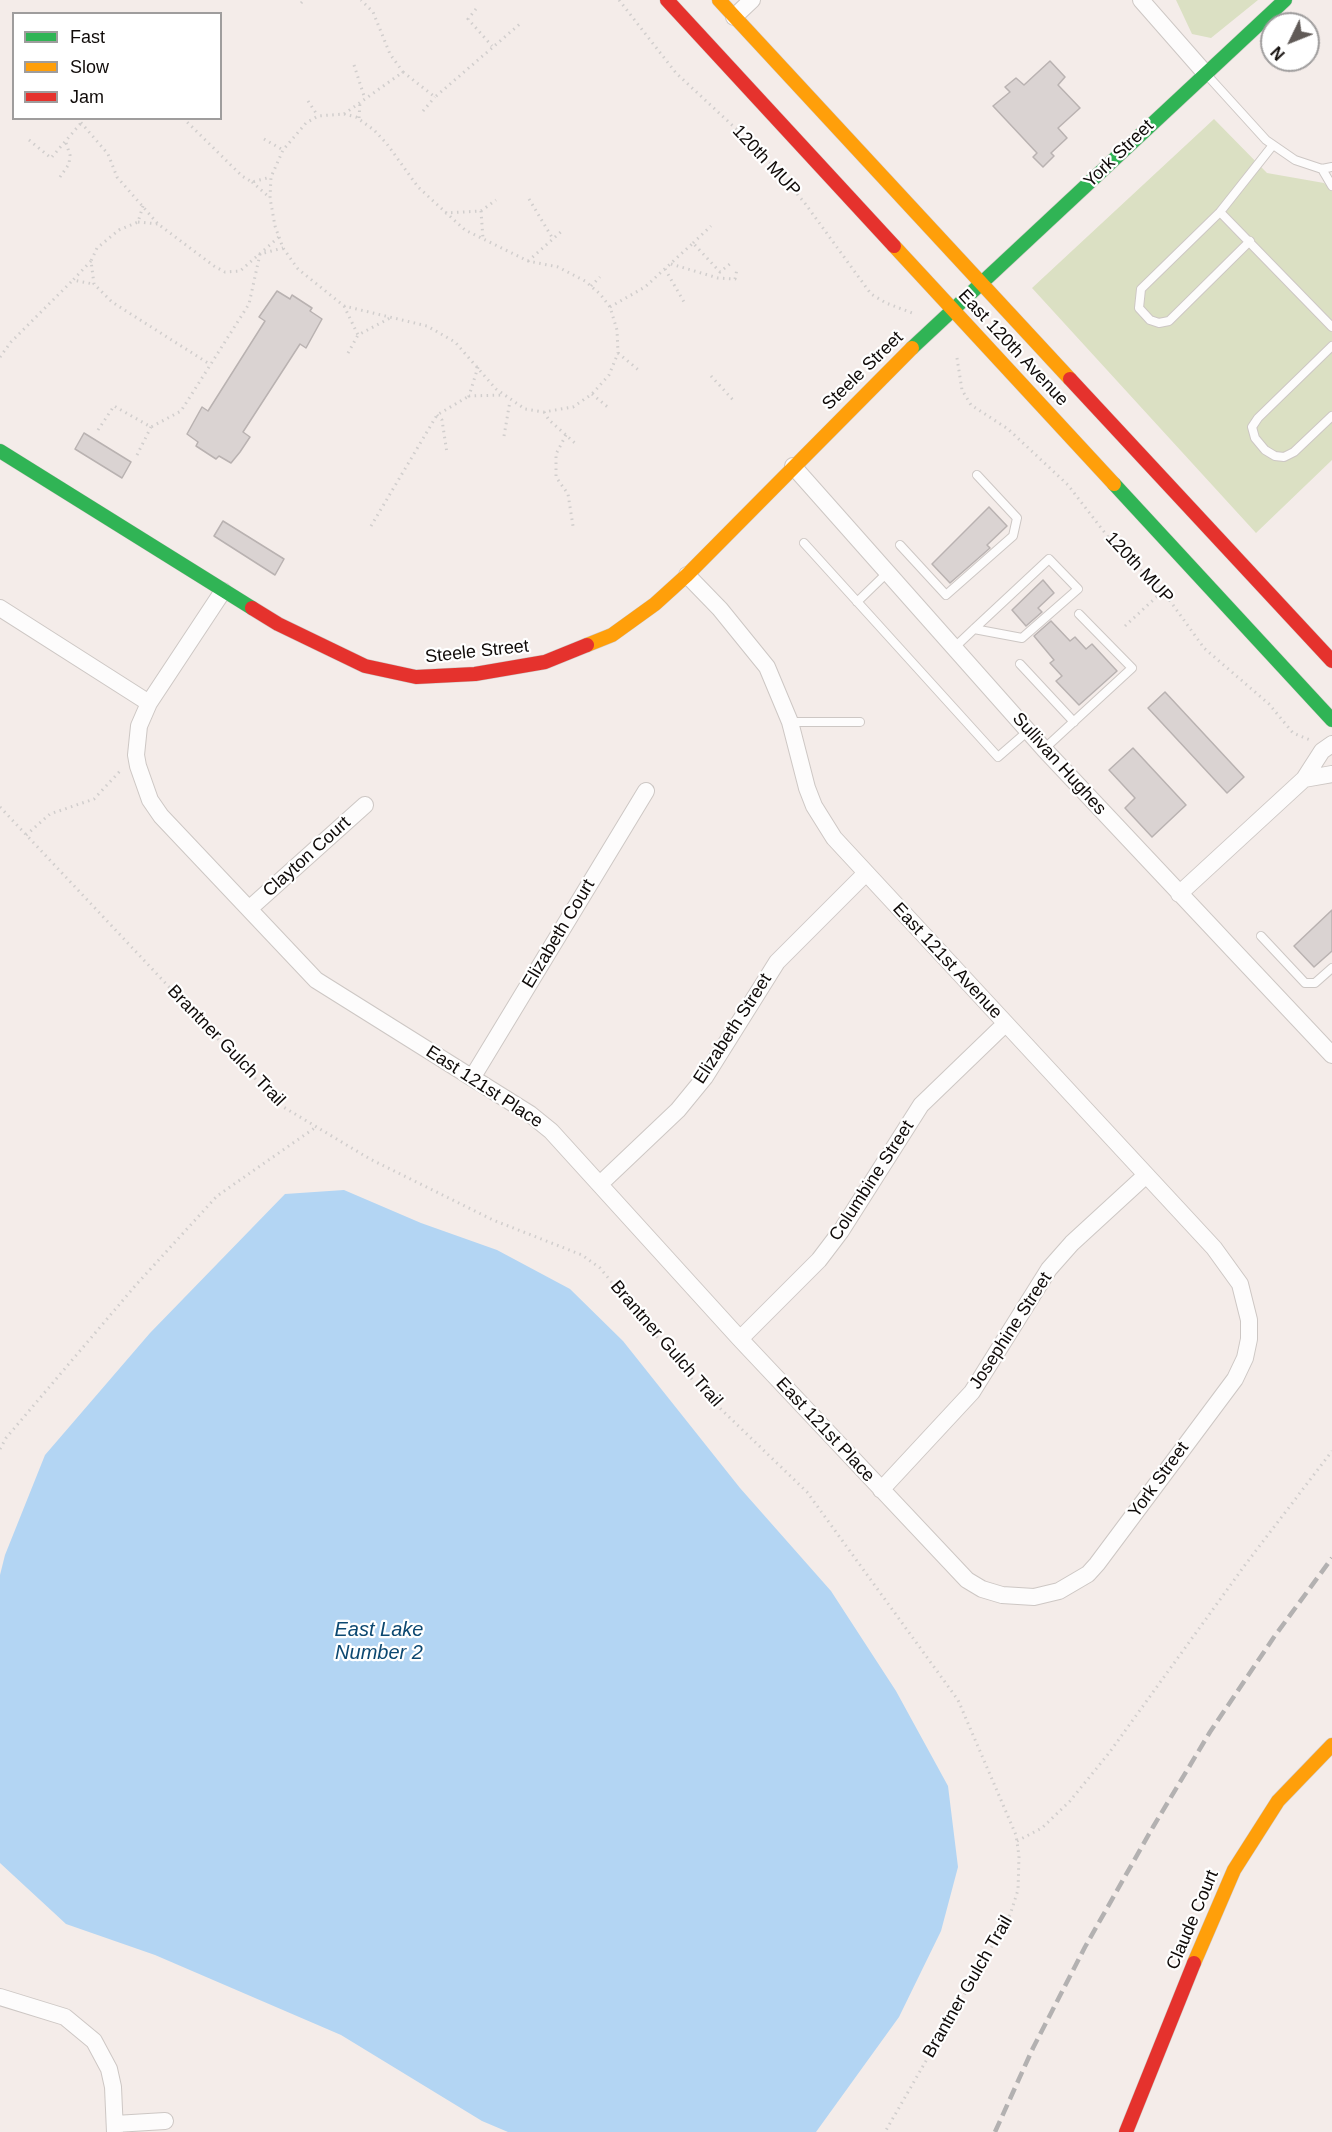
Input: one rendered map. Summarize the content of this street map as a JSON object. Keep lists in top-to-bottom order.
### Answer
{
  "streets": {
    "street": [
      "York Street",
      "East 120th Avenue",
      "Steele Street",
      "Sullivan Hughes",
      "Clayton Court",
      "Elizabeth Court",
      "East 121st Avenue",
      "Elizabeth Street",
      "East 121st Place",
      "Columbine Street",
      "Josephine Street",
      "Claude Court"
    ],
    "path": ["120th MUP", "Brantner Gulch Trail"]
  },
  "crossings": [
    ["York Street", "East 120th Avenue"],
    ["York Street", "Steele Street"],
    ["York Street", "East 121st Avenue"],
    ["York Street", "East 121st Place"],
    ["East 120th Avenue", "Steele Street"],
    ["Steele Street", "Sullivan Hughes"],
    ["Steele Street", "East 121st Avenue"],
    ["Steele Street", "East 121st Place"],
    ["Clayton Court", "East 121st Place"],
    ["Elizabeth Court", "East 121st Place"],
    ["East 121st Avenue", "Elizabeth Street"],
    ["East 121st Avenue", "Columbine Street"],
    ["East 121st Avenue", "Josephine Street"],
    ["Elizabeth Street", "East 121st Place"],
    ["East 121st Place", "Columbine Street"],
    ["East 121st Place", "Josephine Street"]
  ],
  "water": ["East Lake Number 2"],
  "legend": ["Fast", "Slow", "Jam"],
  "north": "bottom left"
}
